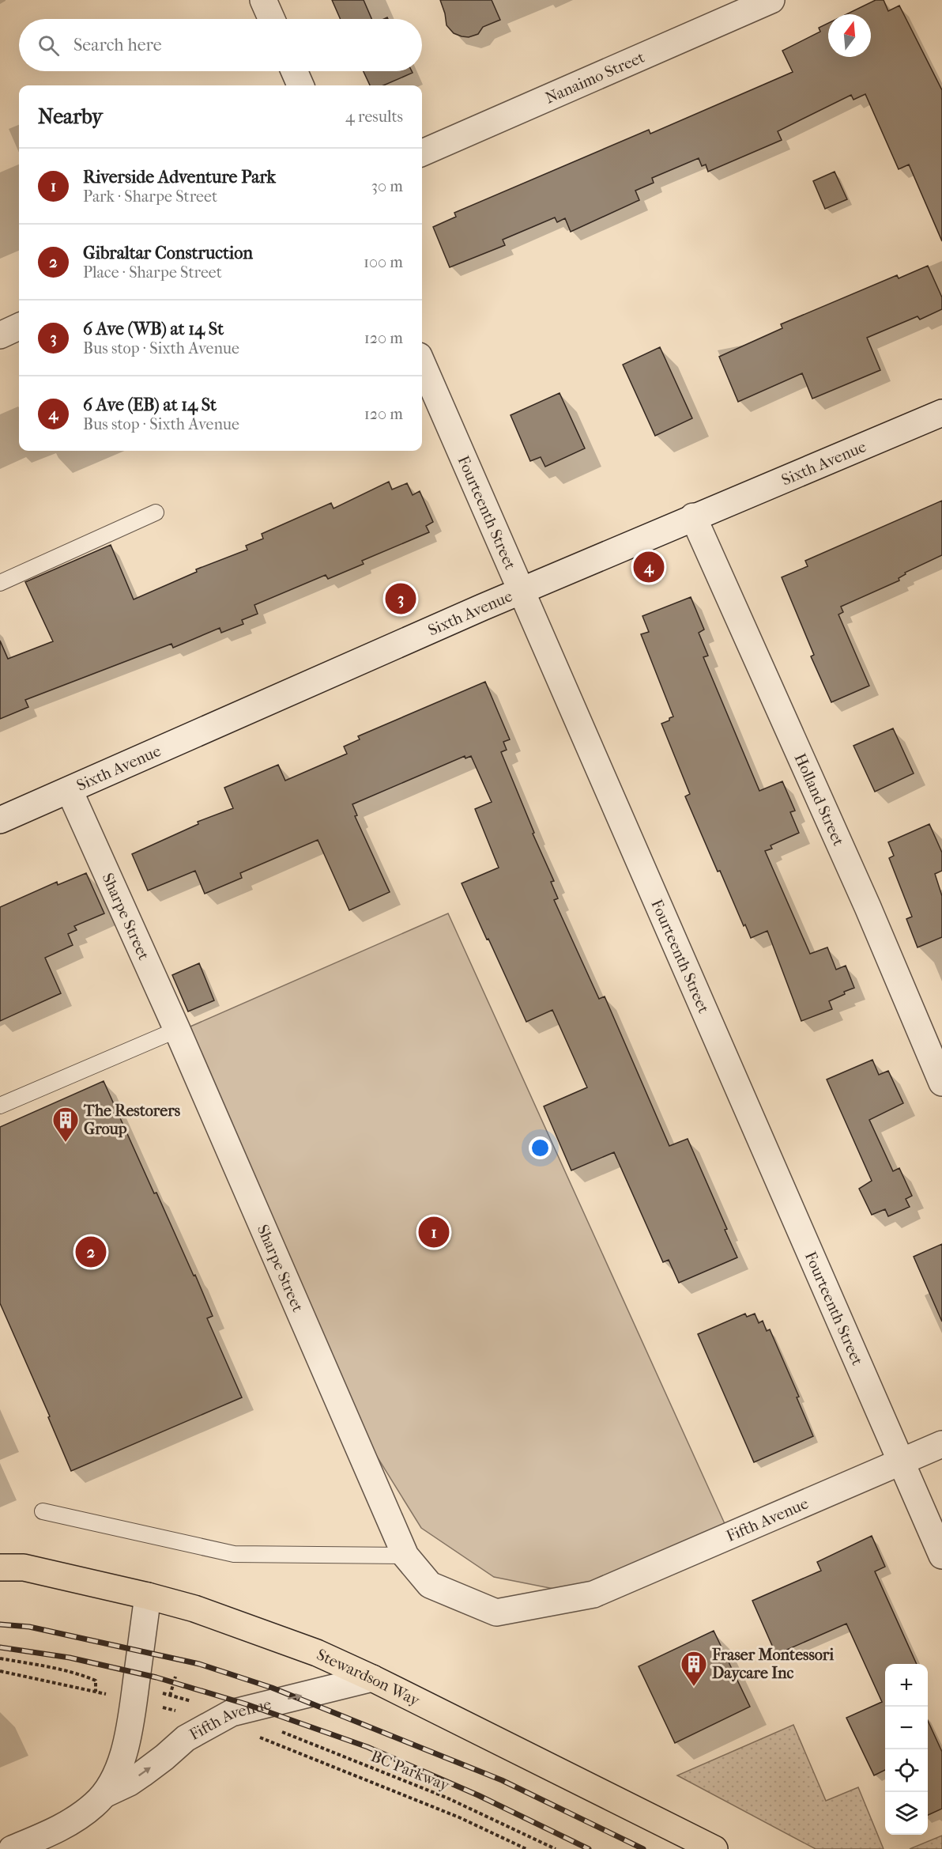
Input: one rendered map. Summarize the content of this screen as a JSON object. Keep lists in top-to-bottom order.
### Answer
{
  "streets": {
    "main road": ["Stewardson Way"],
    "street": [
      "Nanaimo Street",
      "Sixth Avenue",
      "Fourteenth Street",
      "Holland Street",
      "Sharpe Street",
      "Fifth Avenue"
    ],
    "path": ["BC Parkway"]
  },
  "crossings": [
    ["Sixth Avenue", "Fourteenth Street"],
    ["Sixth Avenue", "Holland Street"],
    ["Sixth Avenue", "Sharpe Street"],
    ["Fourteenth Street", "Fifth Avenue"],
    ["Sharpe Street", "Fifth Avenue"],
    ["Fifth Avenue", "Stewardson Way"]
  ],
  "places": {
    "building": ["The Restorers Group", "Fraser Montessori Daycare Inc"]
  },
  "north": "top",
  "page": {
    "search": "Search here",
    "heading": ["Nearby", "4 results"],
    "list": [
      {
        "mark": "1",
        "name": "Riverside Adventure Park",
        "note": "Park · Sharpe Street",
        "value": "30 m"
      },
      {
        "mark": "2",
        "name": "Gibraltar Construction",
        "note": "Place · Sharpe Street",
        "value": "100 m"
      },
      {
        "mark": "3",
        "name": "6 Ave (WB) at 14 St",
        "note": "Bus stop · Sixth Avenue",
        "value": "120 m"
      },
      {
        "mark": "4",
        "name": "6 Ave (EB) at 14 St",
        "note": "Bus stop · Sixth Avenue",
        "value": "120 m"
      }
    ],
    "pins": [
      "4",
      "3",
      "1",
      "2"
    ],
    "map_buttons": ["+", "−"]
  }
}
